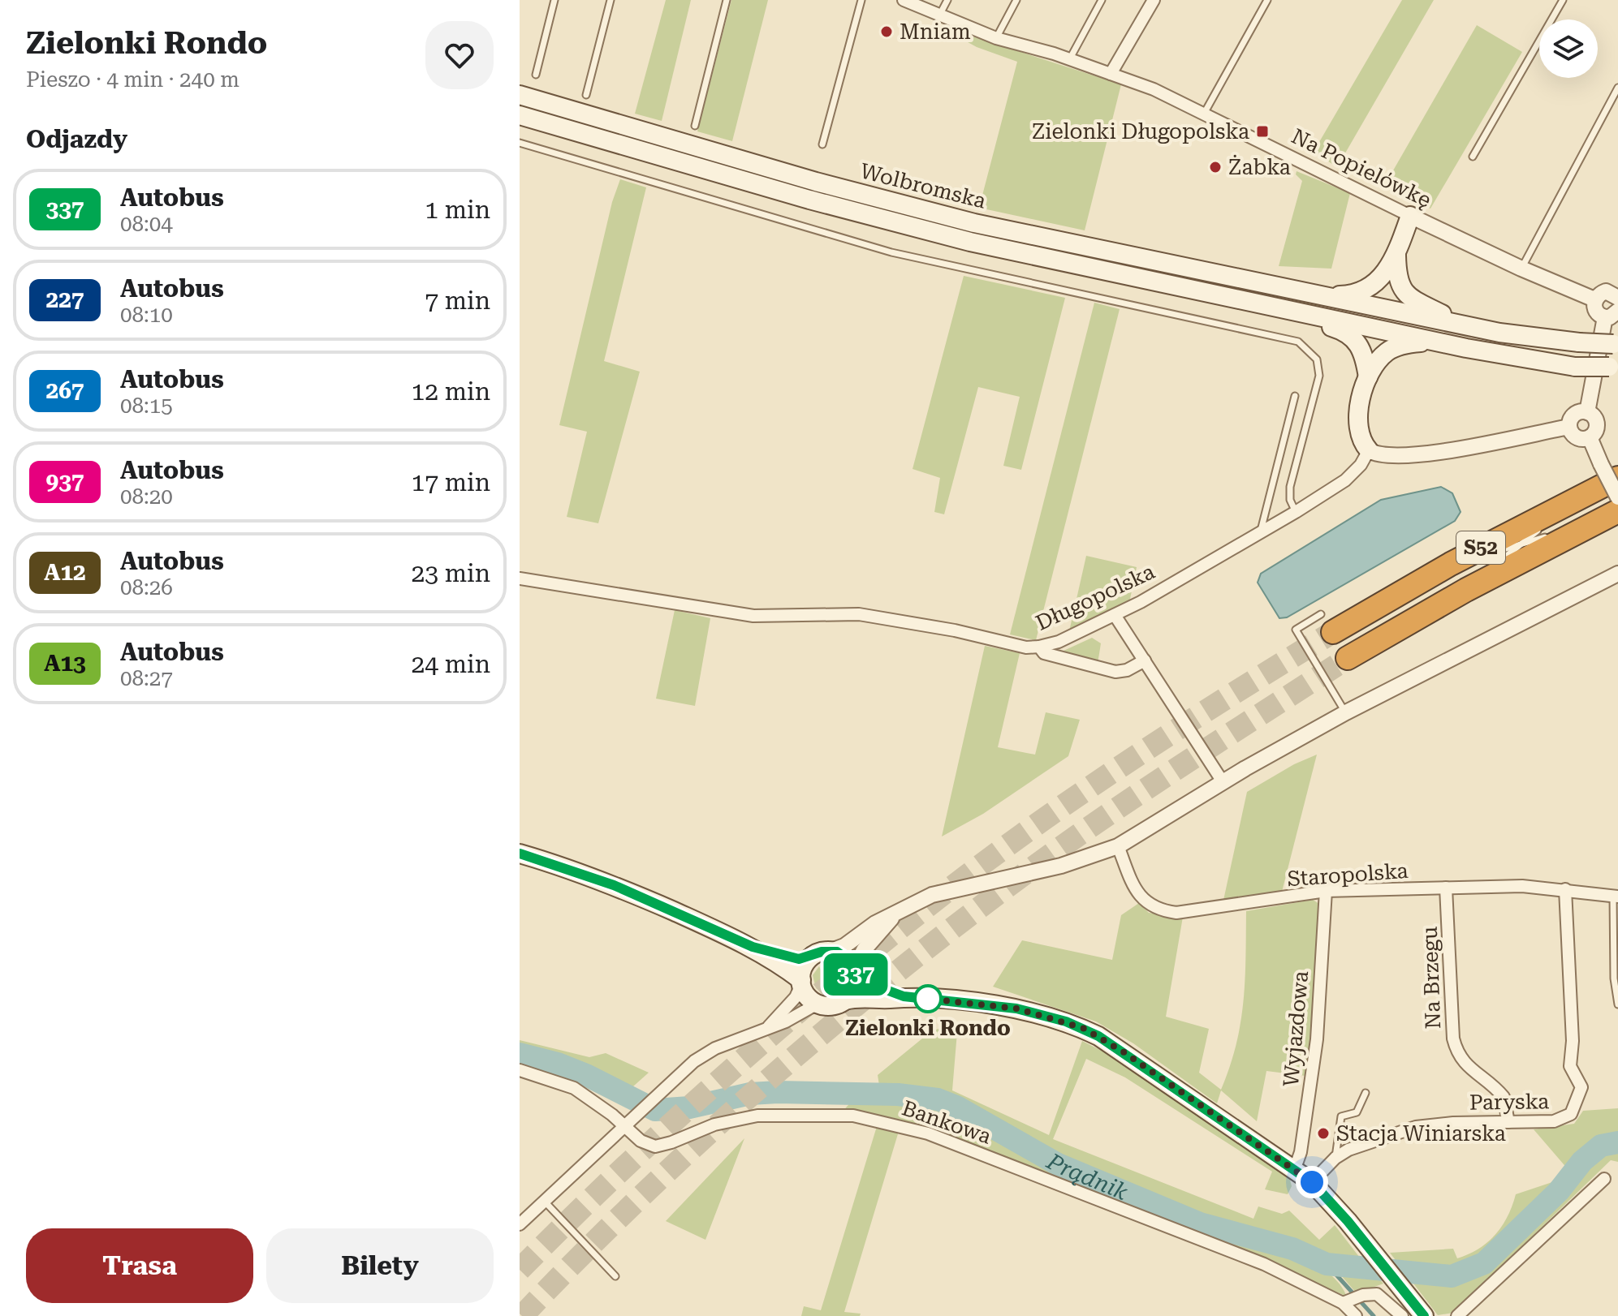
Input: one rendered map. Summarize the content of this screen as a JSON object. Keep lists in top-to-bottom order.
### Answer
{
  "streets": {
    "highway": ["S52"],
    "main road": ["Wolbromska"],
    "street": [
      "Na Popielówkę",
      "Długopolska",
      "Staropolska",
      "Na Brzegu",
      "Wyjazdowa",
      "Paryska",
      "Bankowa"
    ]
  },
  "crossings": [
    ["Staropolska", "Na Brzegu"],
    ["Staropolska", "Wyjazdowa"],
    ["Staropolska", "Paryska"],
    ["Na Brzegu", "Paryska"]
  ],
  "water": ["Prądnik"],
  "places": {
    "other": [
      "Mniam",
      "Żabka",
      "Zielonki Rondo",
      "Stacja Winiarska"
    ],
    "transit": ["Zielonki Długopolska"]
  },
  "lines": ["bus line 337"],
  "page": {
    "heading": [
      ["Zielonki Rondo", "Pieszo · 4 min · 240 m"],
      "Odjazdy"
    ],
    "on_map": "337",
    "list": [
      {
        "mark": "337",
        "name": "Autobus",
        "note": "08:04",
        "value": "1 min"
      },
      {
        "mark": "227",
        "name": "Autobus",
        "note": "08:10",
        "value": "7 min"
      },
      {
        "mark": "267",
        "name": "Autobus",
        "note": "08:15",
        "value": "12 min"
      },
      {
        "mark": "937",
        "name": "Autobus",
        "note": "08:20",
        "value": "17 min"
      },
      {
        "mark": "A12",
        "name": "Autobus",
        "note": "08:26",
        "value": "23 min"
      },
      {
        "mark": "A13",
        "name": "Autobus",
        "note": "08:27",
        "value": "24 min"
      }
    ],
    "buttons": ["Trasa", "Bilety"]
  }
}
